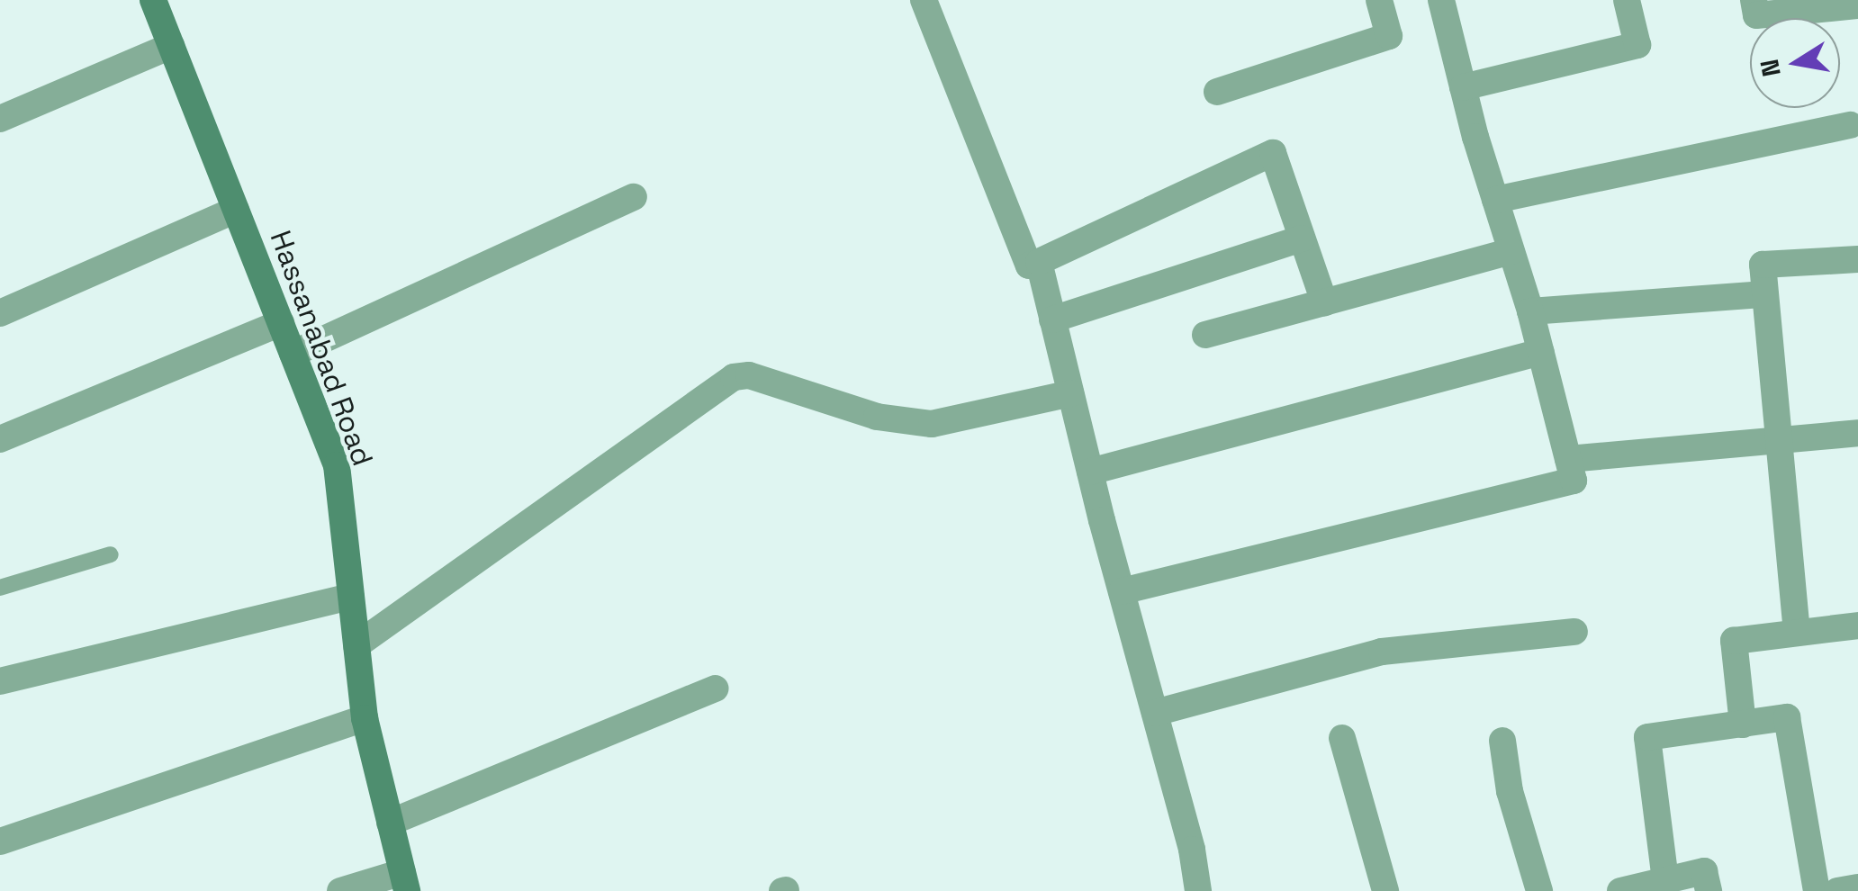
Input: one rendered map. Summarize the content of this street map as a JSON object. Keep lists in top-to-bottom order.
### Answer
{
  "streets": {
    "street": ["Hassanabad Road"]
  },
  "north": "left"
}
